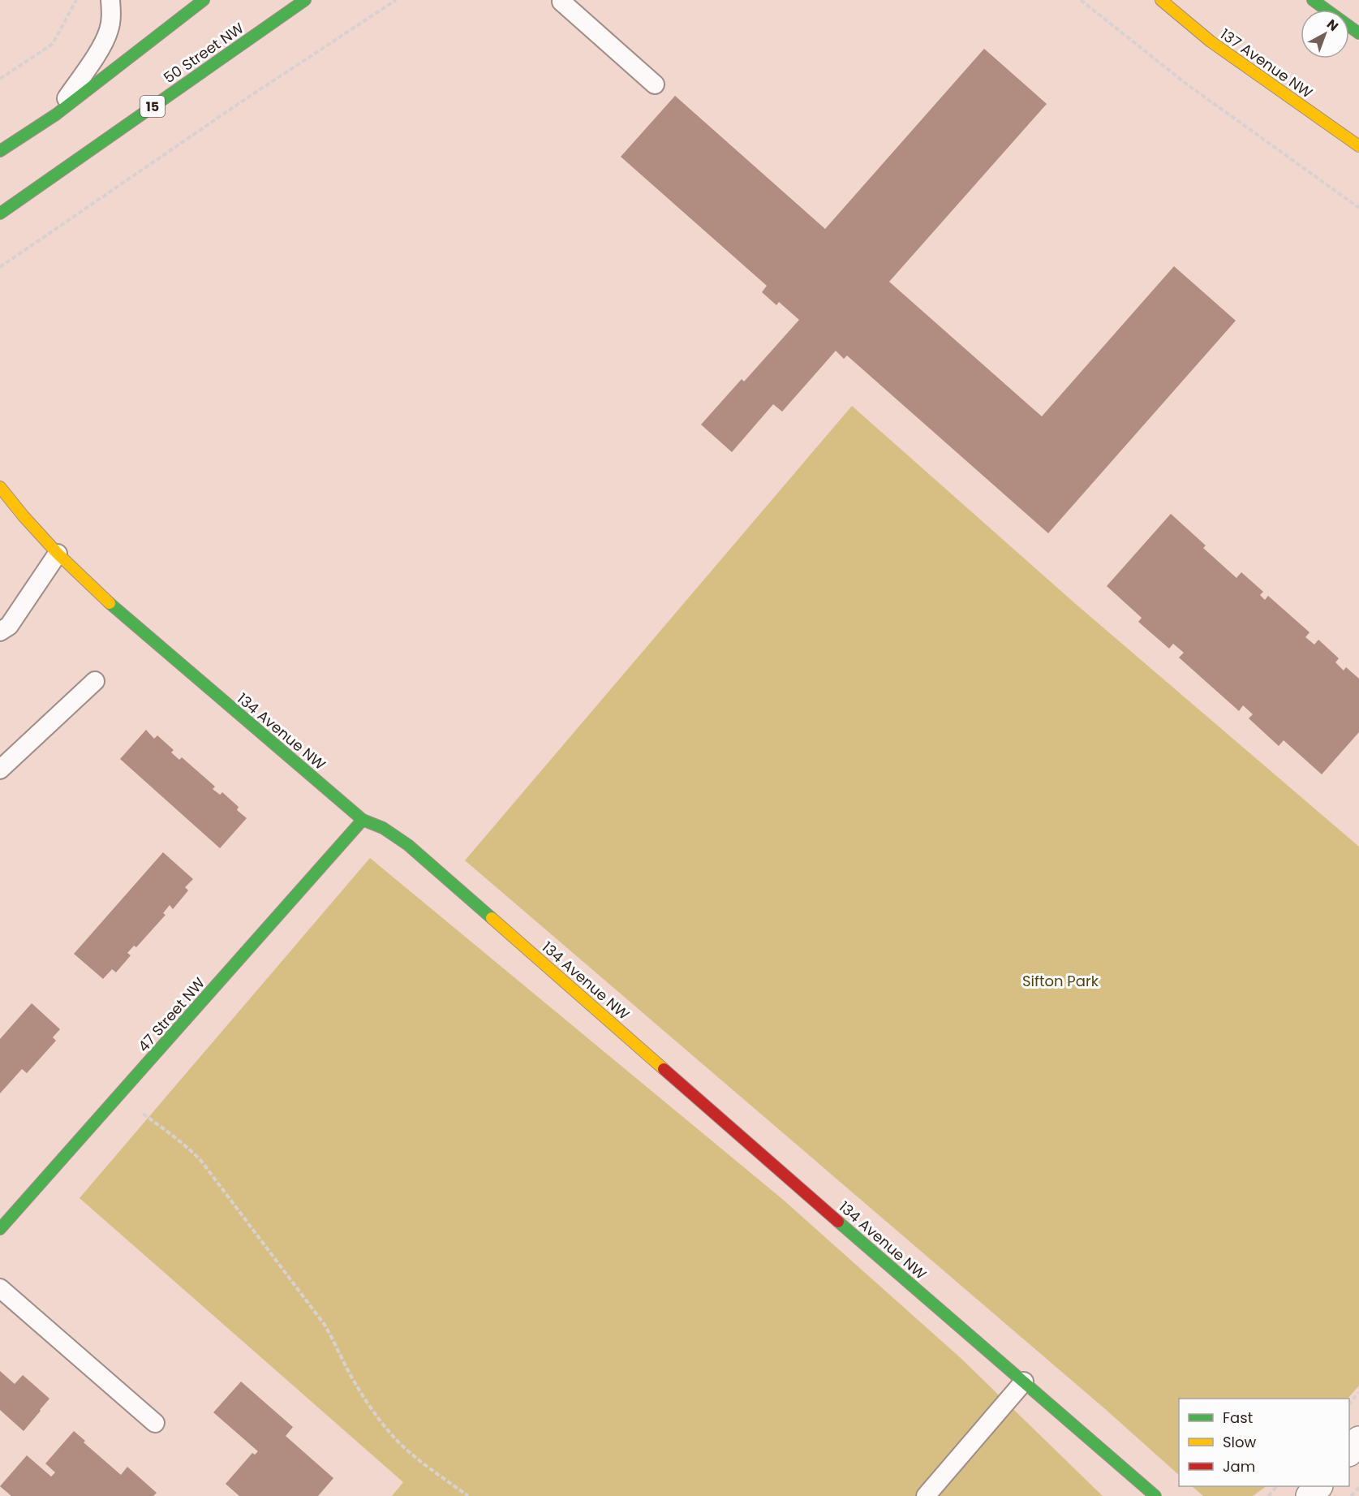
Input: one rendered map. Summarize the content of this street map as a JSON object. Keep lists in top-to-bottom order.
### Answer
{
  "streets": {
    "street": [
      "50 Street NW",
      "137 Avenue NW",
      "15",
      "134 Avenue NW",
      "47 Street NW"
    ]
  },
  "crossings": [
    ["134 Avenue NW", "47 Street NW"]
  ],
  "parks": ["Sifton Park"],
  "legend": ["Fast", "Slow", "Jam"],
  "north": "top right"
}
